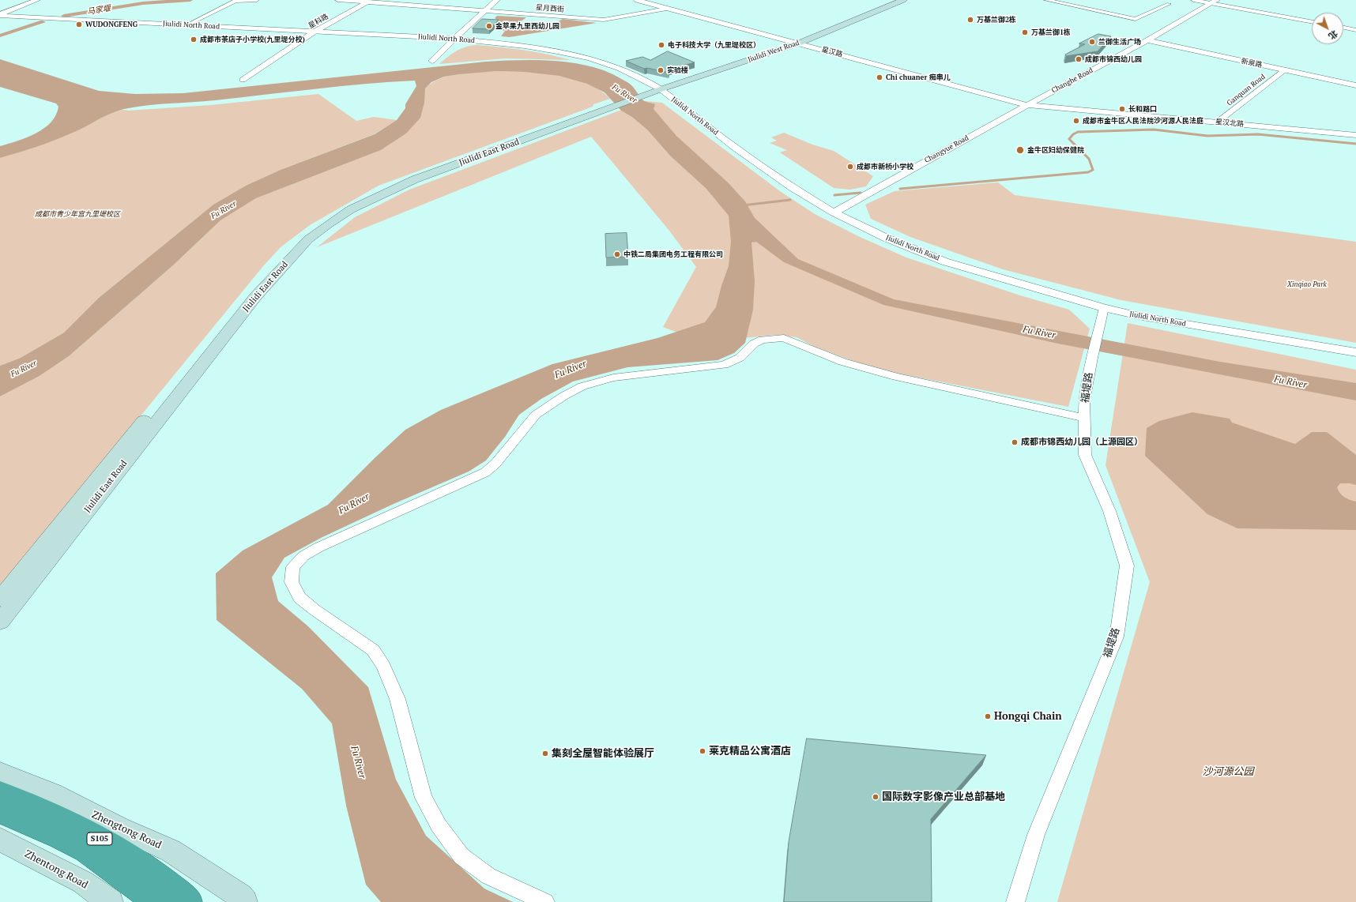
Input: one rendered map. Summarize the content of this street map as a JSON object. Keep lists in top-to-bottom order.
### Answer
{
  "streets": {
    "highway": ["S105"],
    "main road": [
      "Jiulidi West Road",
      "Jiulidi East Road",
      "Zhengtong Road",
      "Zhentong Road"
    ],
    "street": [
      "星月西街",
      "星科路",
      "Jiulidi North Road",
      "星汉路",
      "新泉路",
      "Changhe Road",
      "Ganquan Road",
      "星汉北路",
      "Changyue Road",
      "福堤路"
    ]
  },
  "crossings": [
    ["星月西街", "星科路"],
    ["星月西街", "星汉路"],
    ["星科路", "Jiulidi North Road"],
    ["Jiulidi North Road", "Changyue Road"],
    ["Jiulidi North Road", "Jiulidi East Road"],
    ["Jiulidi North Road", "福堤路"],
    ["Jiulidi West Road", "星汉路"],
    ["星汉路", "Changhe Road"],
    ["星汉路", "星汉北路"],
    ["星汉路", "Changyue Road"],
    ["新泉路", "Changhe Road"],
    ["新泉路", "Ganquan Road"],
    ["Changhe Road", "星汉北路"],
    ["Changhe Road", "Changyue Road"],
    ["Ganquan Road", "星汉北路"],
    ["星汉北路", "Changyue Road"]
  ],
  "water": ["马家堰", "Fu River"],
  "parks": ["成都市青少年宫九里堤校区", "Xinqiao Park", "沙河源公园"],
  "places": [
    "万基兰御2栋",
    "WUDONGFENG",
    "金苹果九里西幼儿园",
    "万基兰御1栋",
    "成都市茶店子小学校(九里堤分校)",
    "兰御生活广场",
    "电子科技大学（九里堤校区）",
    "成都市锦西幼儿园",
    "实验楼",
    "Chi chuaner 痴串儿",
    "长和路口",
    "成都市金牛区人民法院沙河源人民法庭",
    "金牛区妇幼保健院",
    "成都市新桥小学校",
    "中铁二局集团电务工程有限公司",
    "成都市锦西幼儿园（上源园区）",
    "Hongqi Chain",
    "莱克精品公寓酒店",
    "集刻全屋智能体验展厅",
    "国际数字影像产业总部基地"
  ],
  "north": "bottom right"
}
